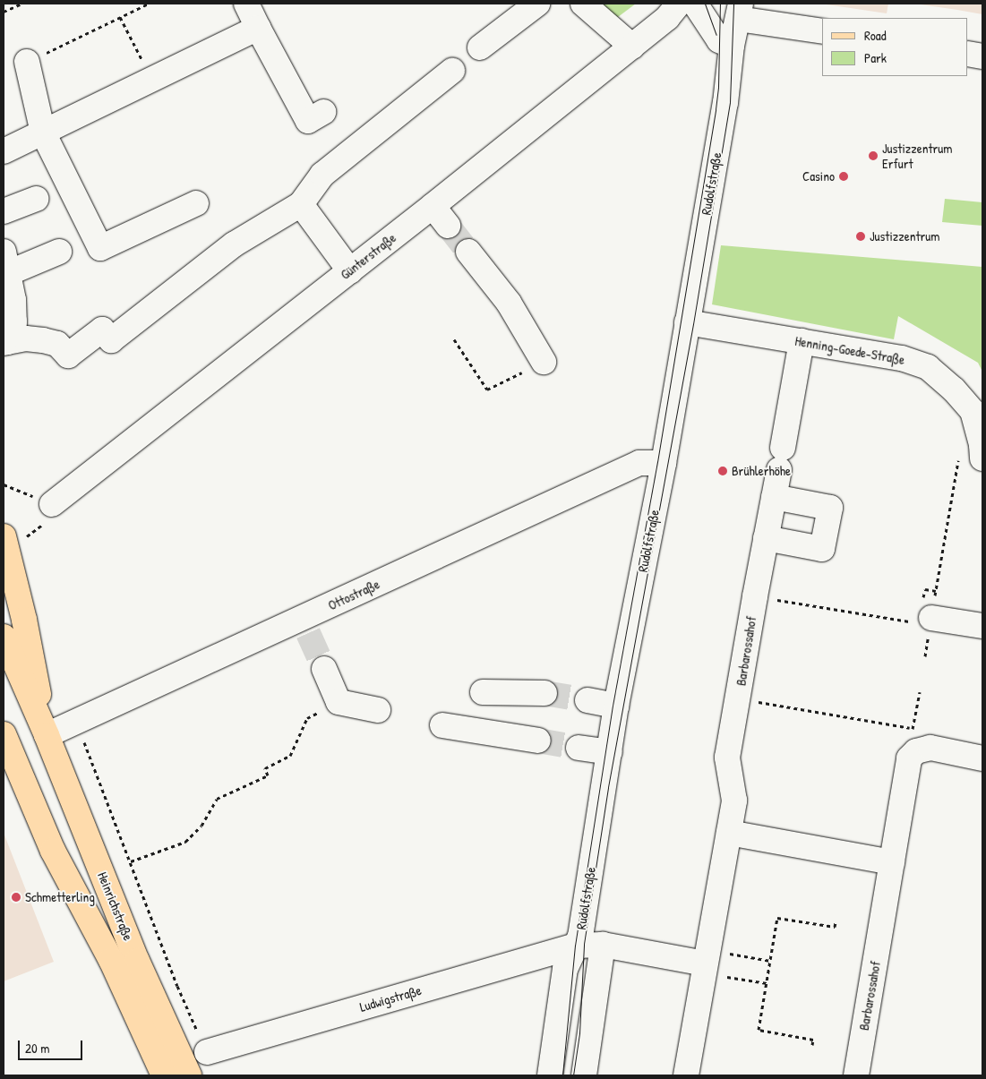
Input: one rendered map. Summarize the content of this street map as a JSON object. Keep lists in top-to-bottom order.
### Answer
{
  "streets": {
    "main road": ["Heinrichstraße"],
    "street": [
      "Rudolfstraße",
      "Günterstraße",
      "Henning-Goede-Straße",
      "Ottostraße",
      "Barbarossahof",
      "Ludwigstraße"
    ]
  },
  "crossings": [
    ["Rudolfstraße", "Henning-Goede-Straße"],
    ["Rudolfstraße", "Ottostraße"],
    ["Rudolfstraße", "Ludwigstraße"],
    ["Henning-Goede-Straße", "Barbarossahof"],
    ["Ottostraße", "Heinrichstraße"]
  ],
  "places": [
    "Justizzentrum Erfurt",
    "Casino",
    "Justizzentrum",
    "Brühlerhöhe",
    "Schmetterling"
  ],
  "legend": ["Road", "Park"],
  "scale_bar": "20 m"
}
